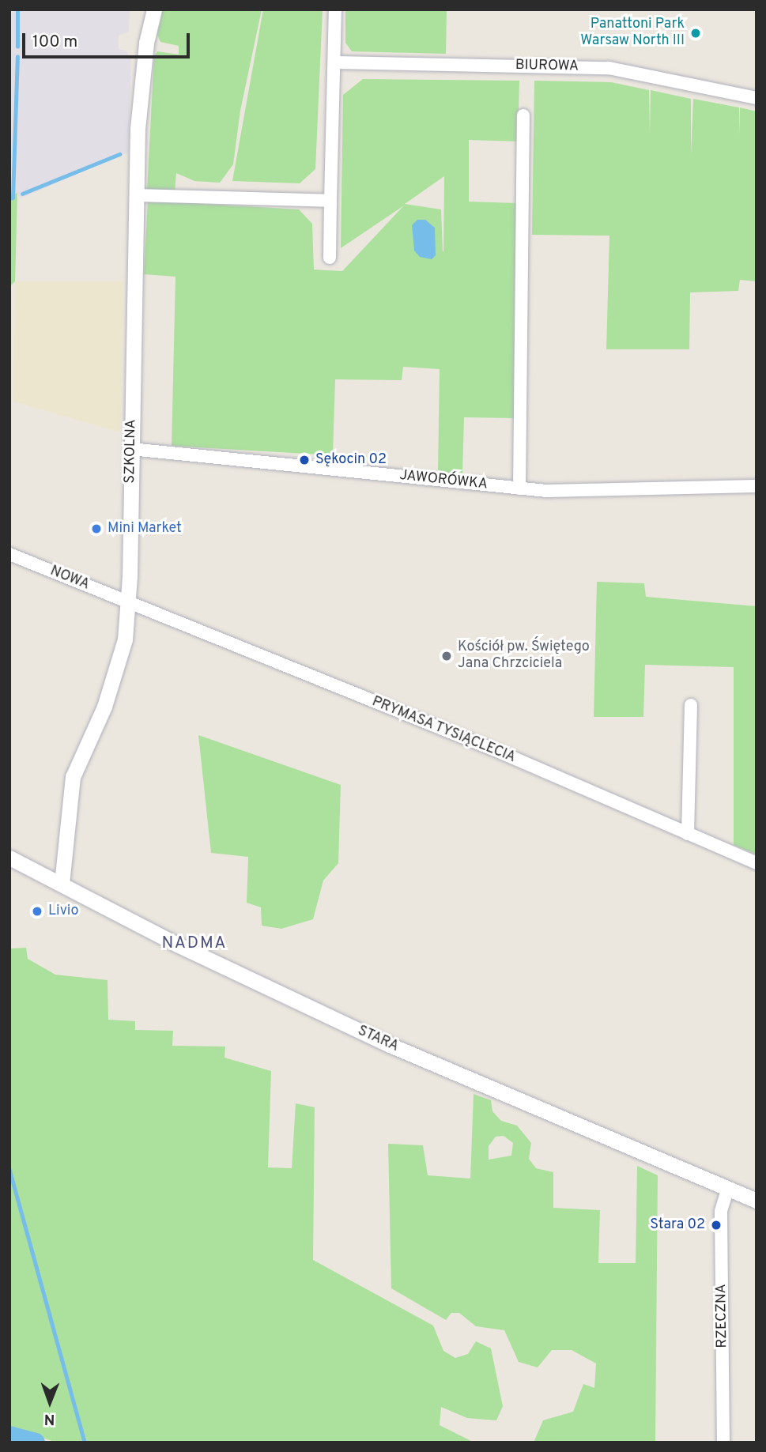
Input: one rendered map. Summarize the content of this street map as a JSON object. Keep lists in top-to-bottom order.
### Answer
{
  "streets": {
    "street": [
      "BIUROWA",
      "SZKOLNA",
      "JAWORÓWKA",
      "NOWA",
      "PRYMASA TYSIĄCLECIA",
      "STARA",
      "RZECZNA"
    ]
  },
  "crossings": [
    ["SZKOLNA", "JAWORÓWKA"],
    ["SZKOLNA", "NOWA"],
    ["SZKOLNA", "PRYMASA TYSIĄCLECIA"],
    ["SZKOLNA", "STARA"],
    ["NOWA", "PRYMASA TYSIĄCLECIA"],
    ["STARA", "RZECZNA"]
  ],
  "districts": ["NADMA"],
  "places": [
    "Panattoni Park Warsaw North III",
    "Sękocin 02",
    "Mini Market",
    "Kościół pw. Świętego Jana Chrzciciela",
    "Livio",
    "Stara 02"
  ],
  "scale_bar": "100 m",
  "north": "bottom"
}
